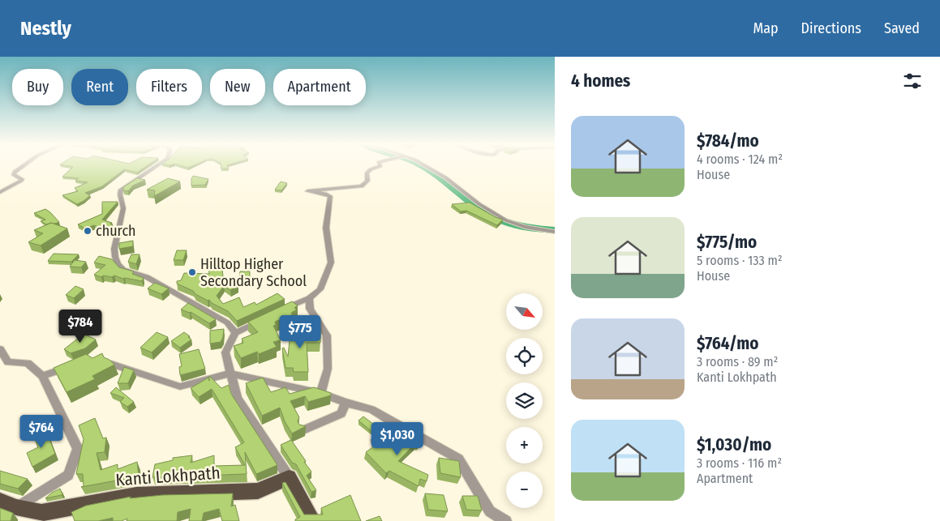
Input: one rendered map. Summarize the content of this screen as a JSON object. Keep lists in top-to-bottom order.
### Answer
{
  "streets": {
    "main road": ["Kanti Lokhpath"]
  },
  "places": ["church", "Hilltop Higher Secondary School"],
  "north": "bottom right",
  "page": {
    "header": "Nestly",
    "nav": ["Map", "Directions", "Saved"],
    "heading": "4 homes",
    "chip": [
      "Buy",
      "Rent",
      "Filters",
      "New",
      "Apartment"
    ],
    "list": [
      {
        "name": "$784/mo",
        "note": "4 rooms · 124 m² · House"
      },
      {
        "name": "$775/mo",
        "note": "5 rooms · 133 m² · House"
      },
      {
        "name": "$764/mo",
        "note": "3 rooms · 89 m² · Kanti Lokhpath"
      },
      {
        "name": "$1,030/mo",
        "note": "3 rooms · 116 m² · Apartment"
      }
    ],
    "map_buttons": ["+", "−"],
    "price": [
      "$784",
      "$775",
      "$764",
      "$1,030"
    ]
  }
}
